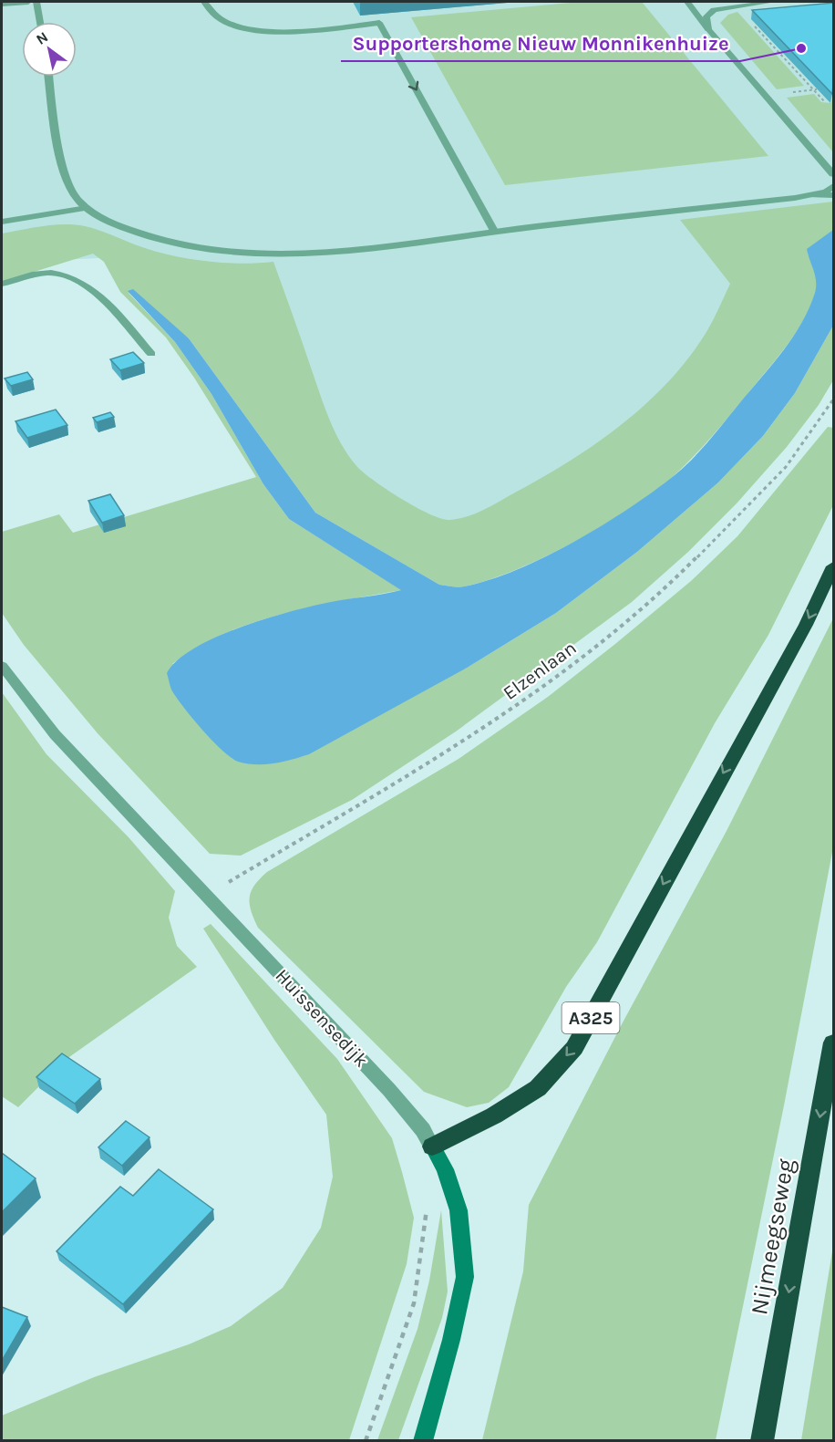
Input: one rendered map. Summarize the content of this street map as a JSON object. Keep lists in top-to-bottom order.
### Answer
{
  "streets": {
    "highway": ["A325", "Nijmeegseweg"],
    "street": ["Huissensedijk"],
    "path": ["Elzenlaan"]
  },
  "crossings": [
    ["Elzenlaan", "Huissensedijk"],
    ["Huissensedijk", "A325"]
  ],
  "one_way": ["Nijmeegseweg"],
  "places": ["Supportershome Nieuw Monnikenhuize"],
  "north": "top left"
}
